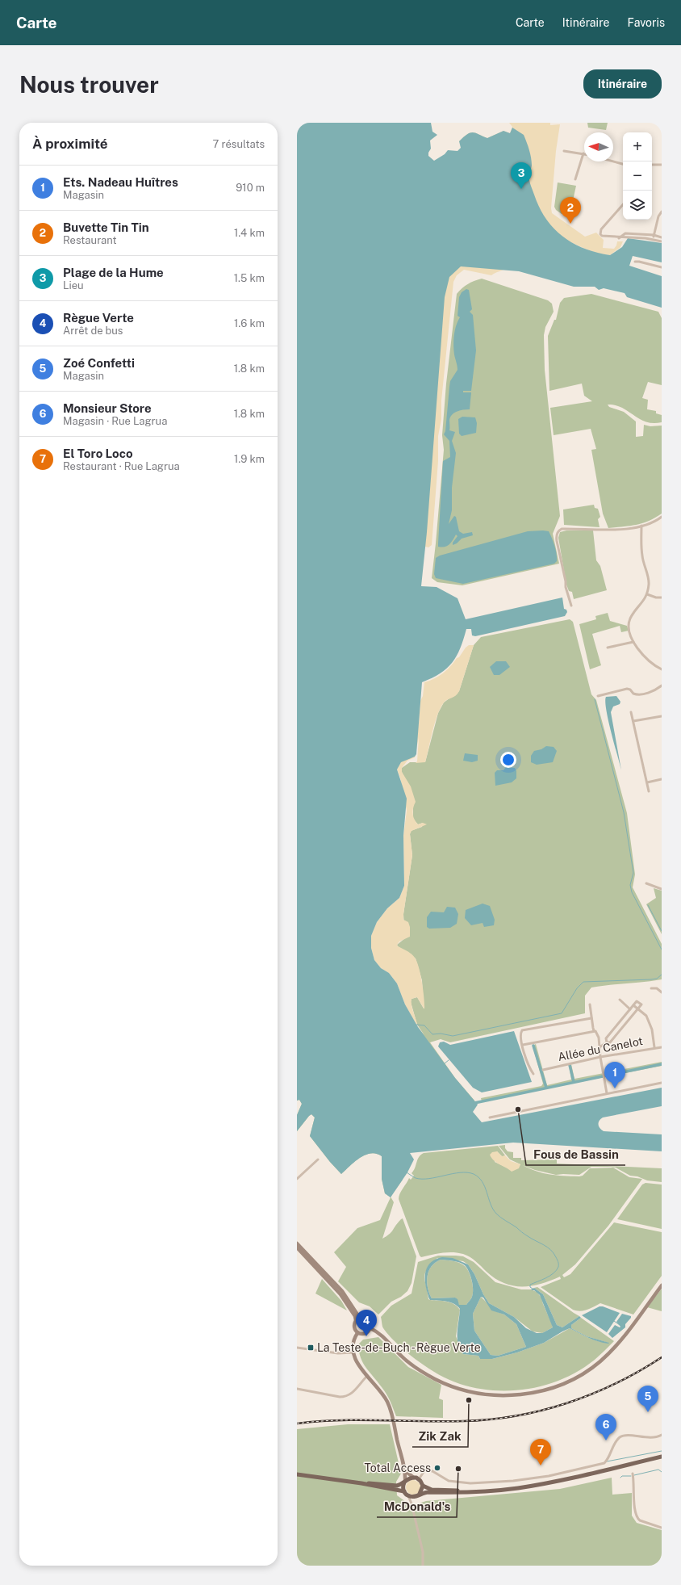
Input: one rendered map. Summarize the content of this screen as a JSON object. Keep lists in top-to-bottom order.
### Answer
{
  "streets": {
    "street": ["Allée du Canelot"]
  },
  "places": {
    "other": [
      "Fous de Bassin",
      "Zik Zak",
      "Total Access",
      "McDonald's"
    ],
    "transit": ["La Teste-de-Buch - Règue Verte"]
  },
  "north": "left",
  "page": {
    "header": "Carte",
    "nav": ["Carte", "Itinéraire", "Favoris"],
    "buttons": "Itinéraire",
    "title": "Nous trouver",
    "heading": ["À proximité", "7 résultats"],
    "map_buttons": ["+", "−"],
    "pins": [
      "3",
      "2",
      "1",
      "4",
      "5",
      "6",
      "7"
    ],
    "list": [
      {
        "mark": "1",
        "name": "Ets. Nadeau Huîtres",
        "note": "Magasin",
        "value": "910 m"
      },
      {
        "mark": "2",
        "name": "Buvette Tin Tin",
        "note": "Restaurant",
        "value": "1.4 km"
      },
      {
        "mark": "3",
        "name": "Plage de la Hume",
        "note": "Lieu",
        "value": "1.5 km"
      },
      {
        "mark": "4",
        "name": "Règue Verte",
        "note": "Arrêt de bus",
        "value": "1.6 km"
      },
      {
        "mark": "5",
        "name": "Zoé Confetti",
        "note": "Magasin",
        "value": "1.8 km"
      },
      {
        "mark": "6",
        "name": "Monsieur Store",
        "note": "Magasin · Rue Lagrua",
        "value": "1.8 km"
      },
      {
        "mark": "7",
        "name": "El Toro Loco",
        "note": "Restaurant · Rue Lagrua",
        "value": "1.9 km"
      }
    ]
  }
}
